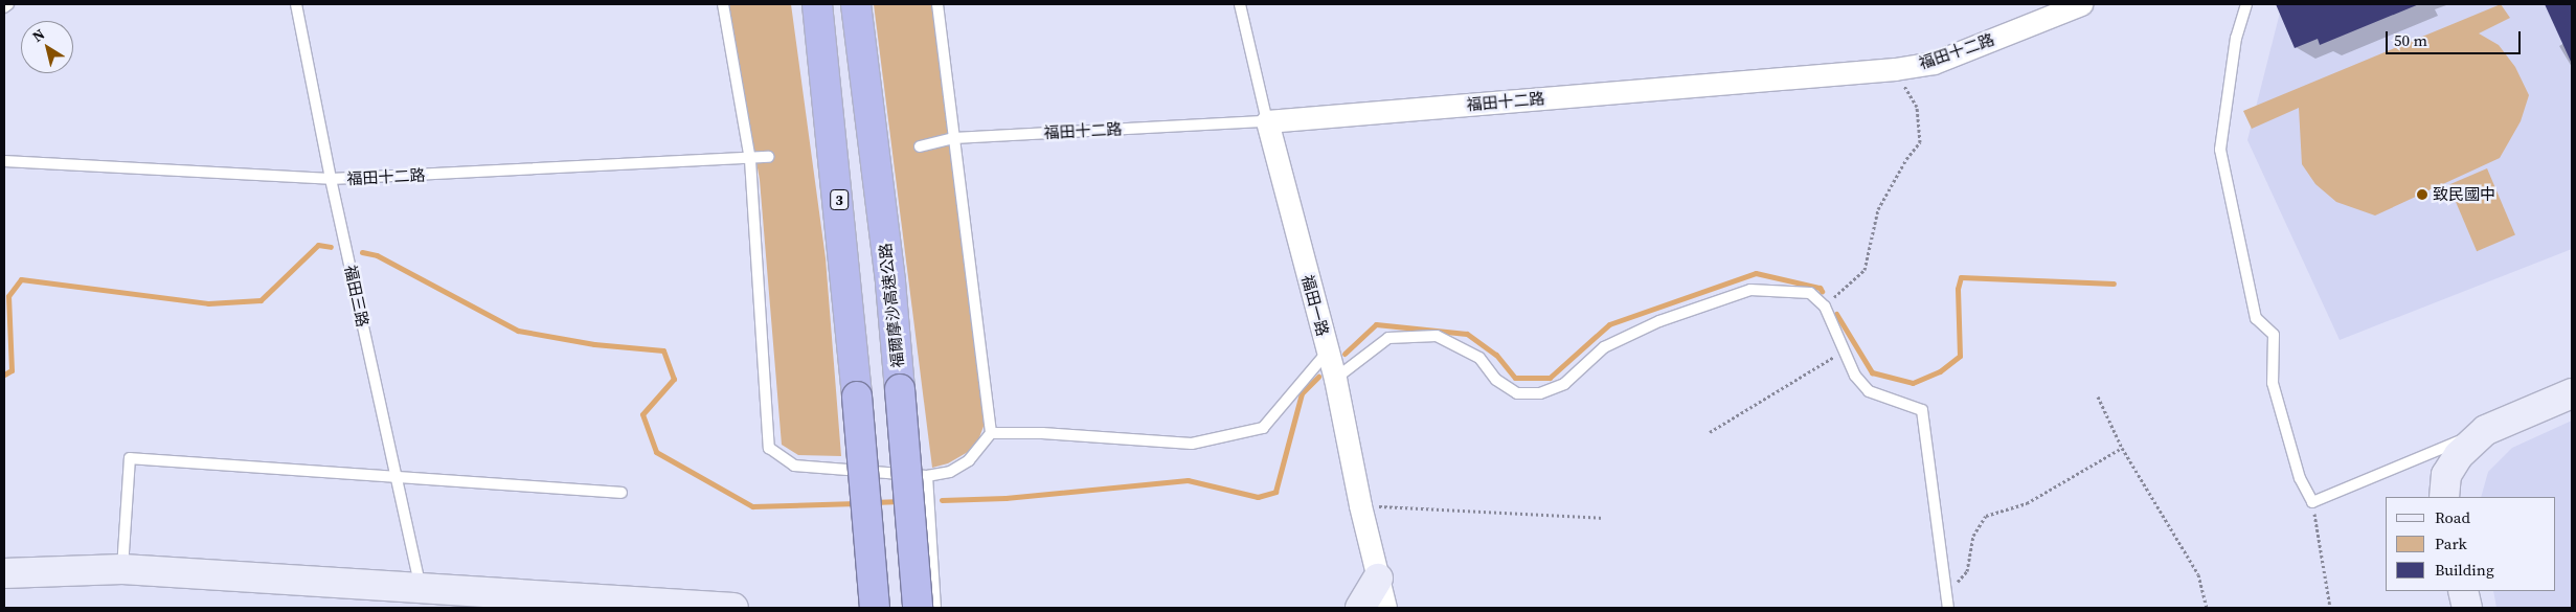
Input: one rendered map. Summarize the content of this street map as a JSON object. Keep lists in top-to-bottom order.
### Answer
{
  "streets": {
    "highway": ["3", "福爾摩沙高速公路"],
    "street": ["福田十二路", "福田一路"],
    "lane": ["福田三路"]
  },
  "crossings": [
    ["福田十二路", "福田三路"],
    ["福田十二路", "福田一路"]
  ],
  "places": ["致民國中"],
  "legend": ["Road", "Park", "Building"],
  "scale_bar": "50 m",
  "north": "top left"
}
